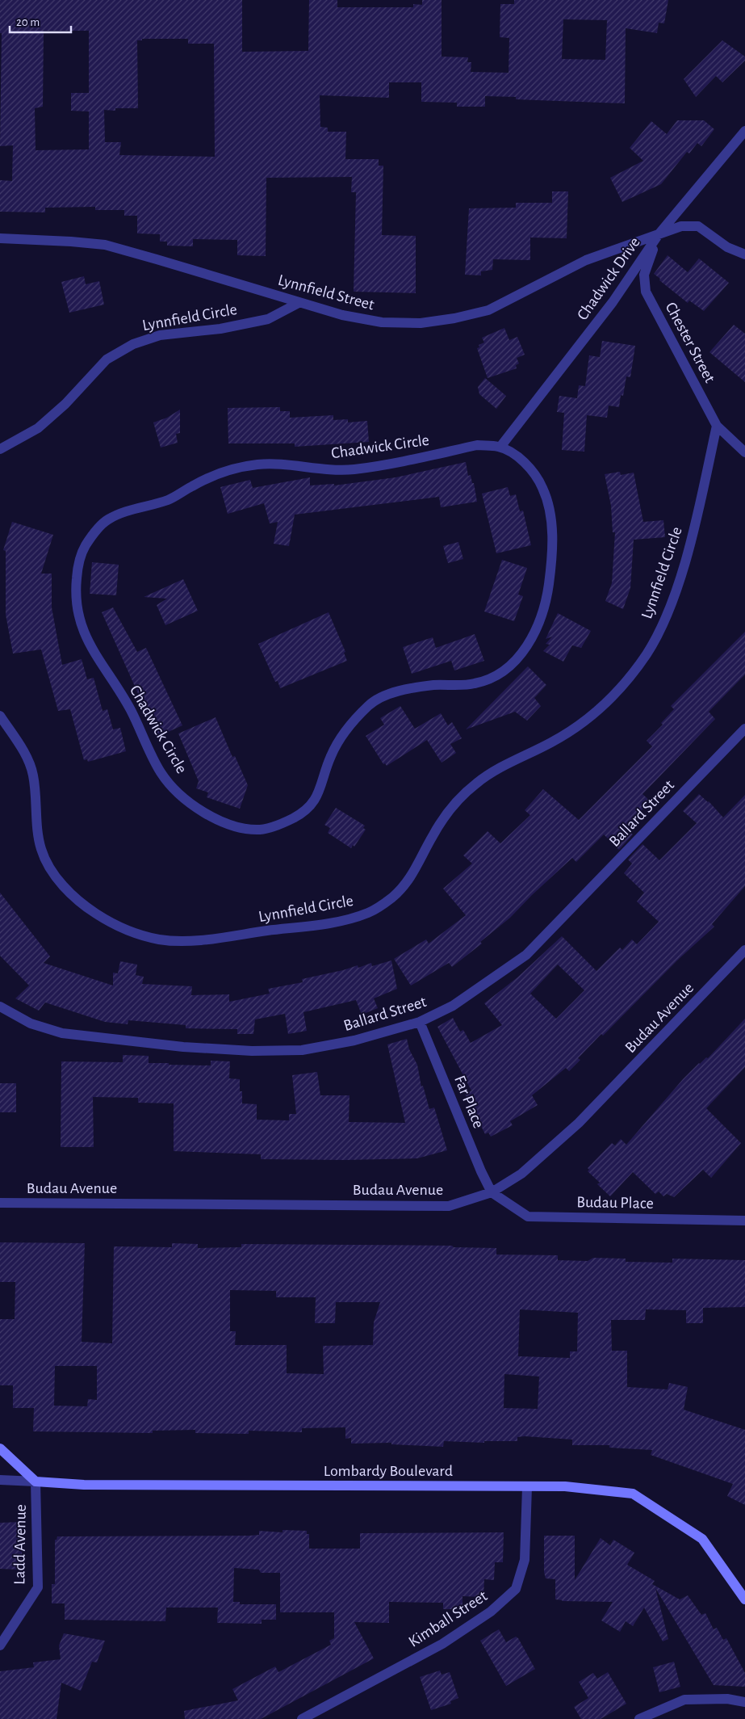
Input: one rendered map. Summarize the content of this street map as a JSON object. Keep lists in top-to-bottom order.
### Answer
{
  "streets": {
    "street": [
      "Chadwick Drive",
      "Lynnfield Street",
      "Lynnfield Circle",
      "Chester Street",
      "Chadwick Circle",
      "Ballard Street",
      "Budau Avenue",
      "Far Place",
      "Budau Place",
      "Lombardy Boulevard",
      "Ladd Avenue",
      "Kimball Street"
    ]
  },
  "crossings": [
    ["Chadwick Drive", "Lynnfield Street"],
    ["Chadwick Drive", "Chester Street"],
    ["Chadwick Drive", "Chadwick Circle"],
    ["Lynnfield Street", "Lynnfield Circle"],
    ["Lynnfield Street", "Chester Street"],
    ["Lynnfield Circle", "Chester Street"],
    ["Ballard Street", "Far Place"],
    ["Budau Avenue", "Far Place"],
    ["Budau Avenue", "Budau Place"],
    ["Far Place", "Budau Place"],
    ["Lombardy Boulevard", "Ladd Avenue"],
    ["Lombardy Boulevard", "Kimball Street"]
  ],
  "scale_bar": "20 m"
}
